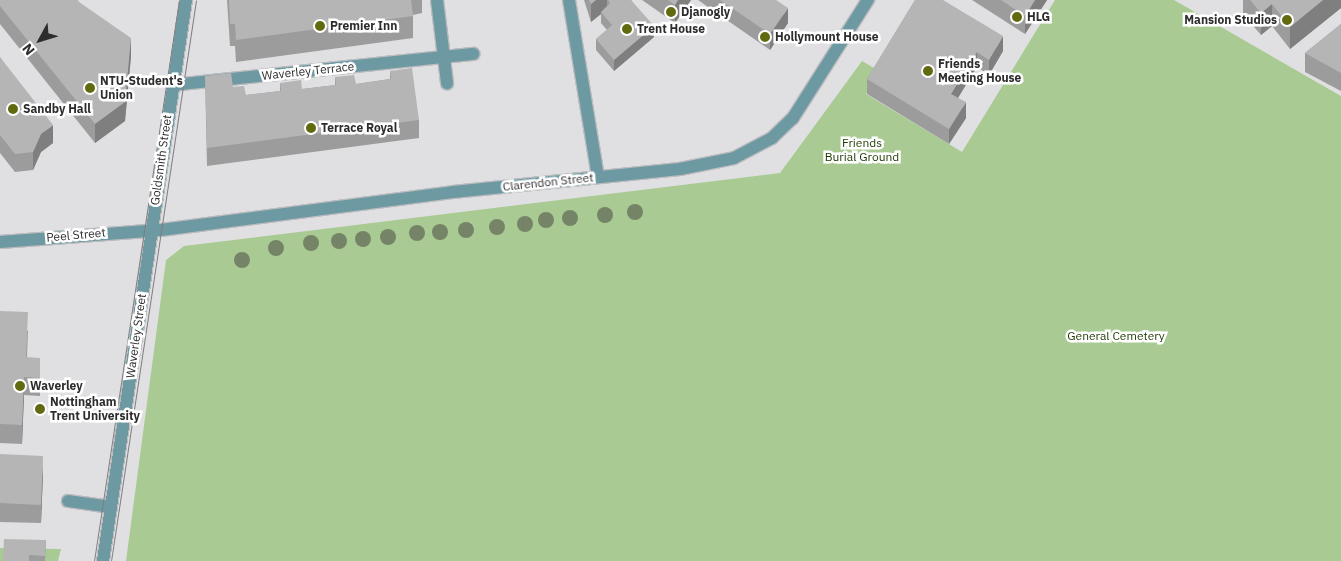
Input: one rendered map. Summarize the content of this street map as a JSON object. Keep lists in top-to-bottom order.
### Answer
{
  "streets": {
    "street": [
      "Waverley Terrace",
      "Goldsmith Street",
      "Clarendon Street",
      "Peel Street",
      "Waverley Street"
    ]
  },
  "crossings": [
    ["Waverley Terrace", "Goldsmith Street"],
    ["Goldsmith Street", "Clarendon Street"],
    ["Goldsmith Street", "Peel Street"],
    ["Goldsmith Street", "Waverley Street"],
    ["Clarendon Street", "Peel Street"],
    ["Clarendon Street", "Waverley Street"],
    ["Peel Street", "Waverley Street"]
  ],
  "parks": ["Friends Burial Ground", "General Cemetery"],
  "places": [
    "Djanogly",
    "HLG",
    "Mansion Studios",
    "Premier Inn",
    "Trent House",
    "Hollymount House",
    "Friends Meeting House",
    "NTU-Student's Union",
    "Sandby Hall",
    "Terrace Royal",
    "Waverley",
    "Nottingham Trent University"
  ],
  "north": "bottom left"
}
